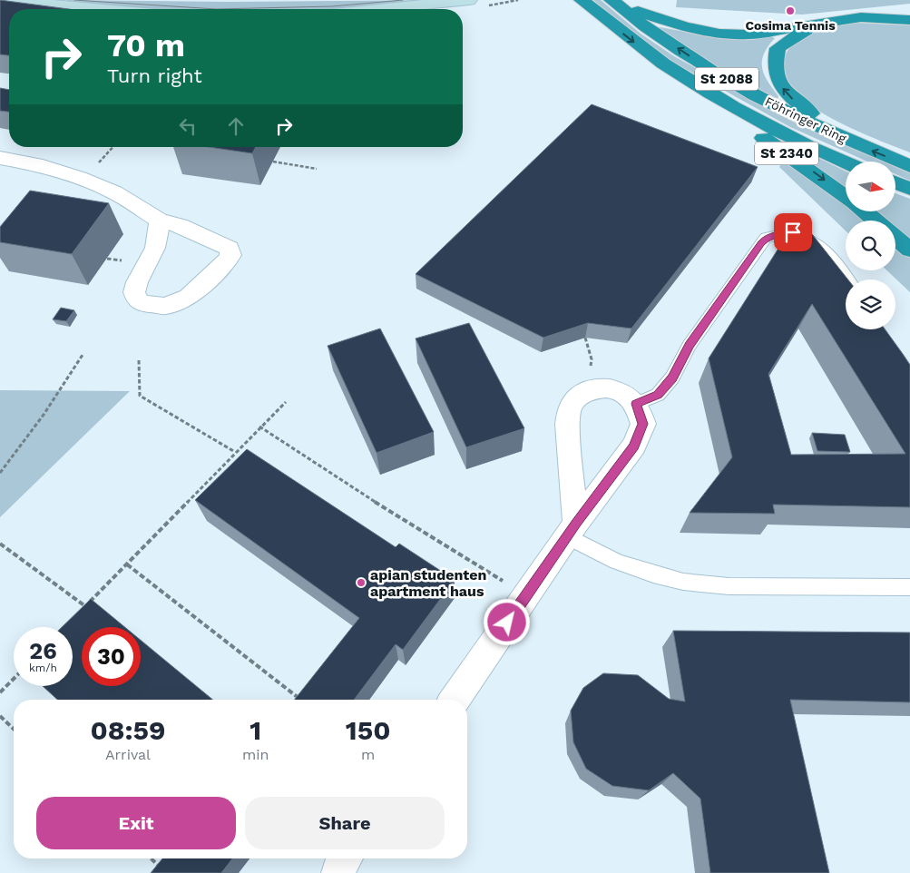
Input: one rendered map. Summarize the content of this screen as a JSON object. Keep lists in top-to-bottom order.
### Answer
{
  "streets": {
    "highway": ["St 2088", "Föhringer Ring", "St 2340"]
  },
  "crossings": [
    ["Föhringer Ring", "St 2340"]
  ],
  "places": ["Cosima Tennis", "apian studenten apartment haus"],
  "north": "right",
  "page": {
    "turn": ["70 m", "Turn right"],
    "speed": "26 km/h",
    "limit": "30",
    "eta": [
      "08:59",
      "Arrival",
      "1",
      "min",
      "150",
      "m"
    ],
    "buttons": ["Exit", "Share"]
  }
}
